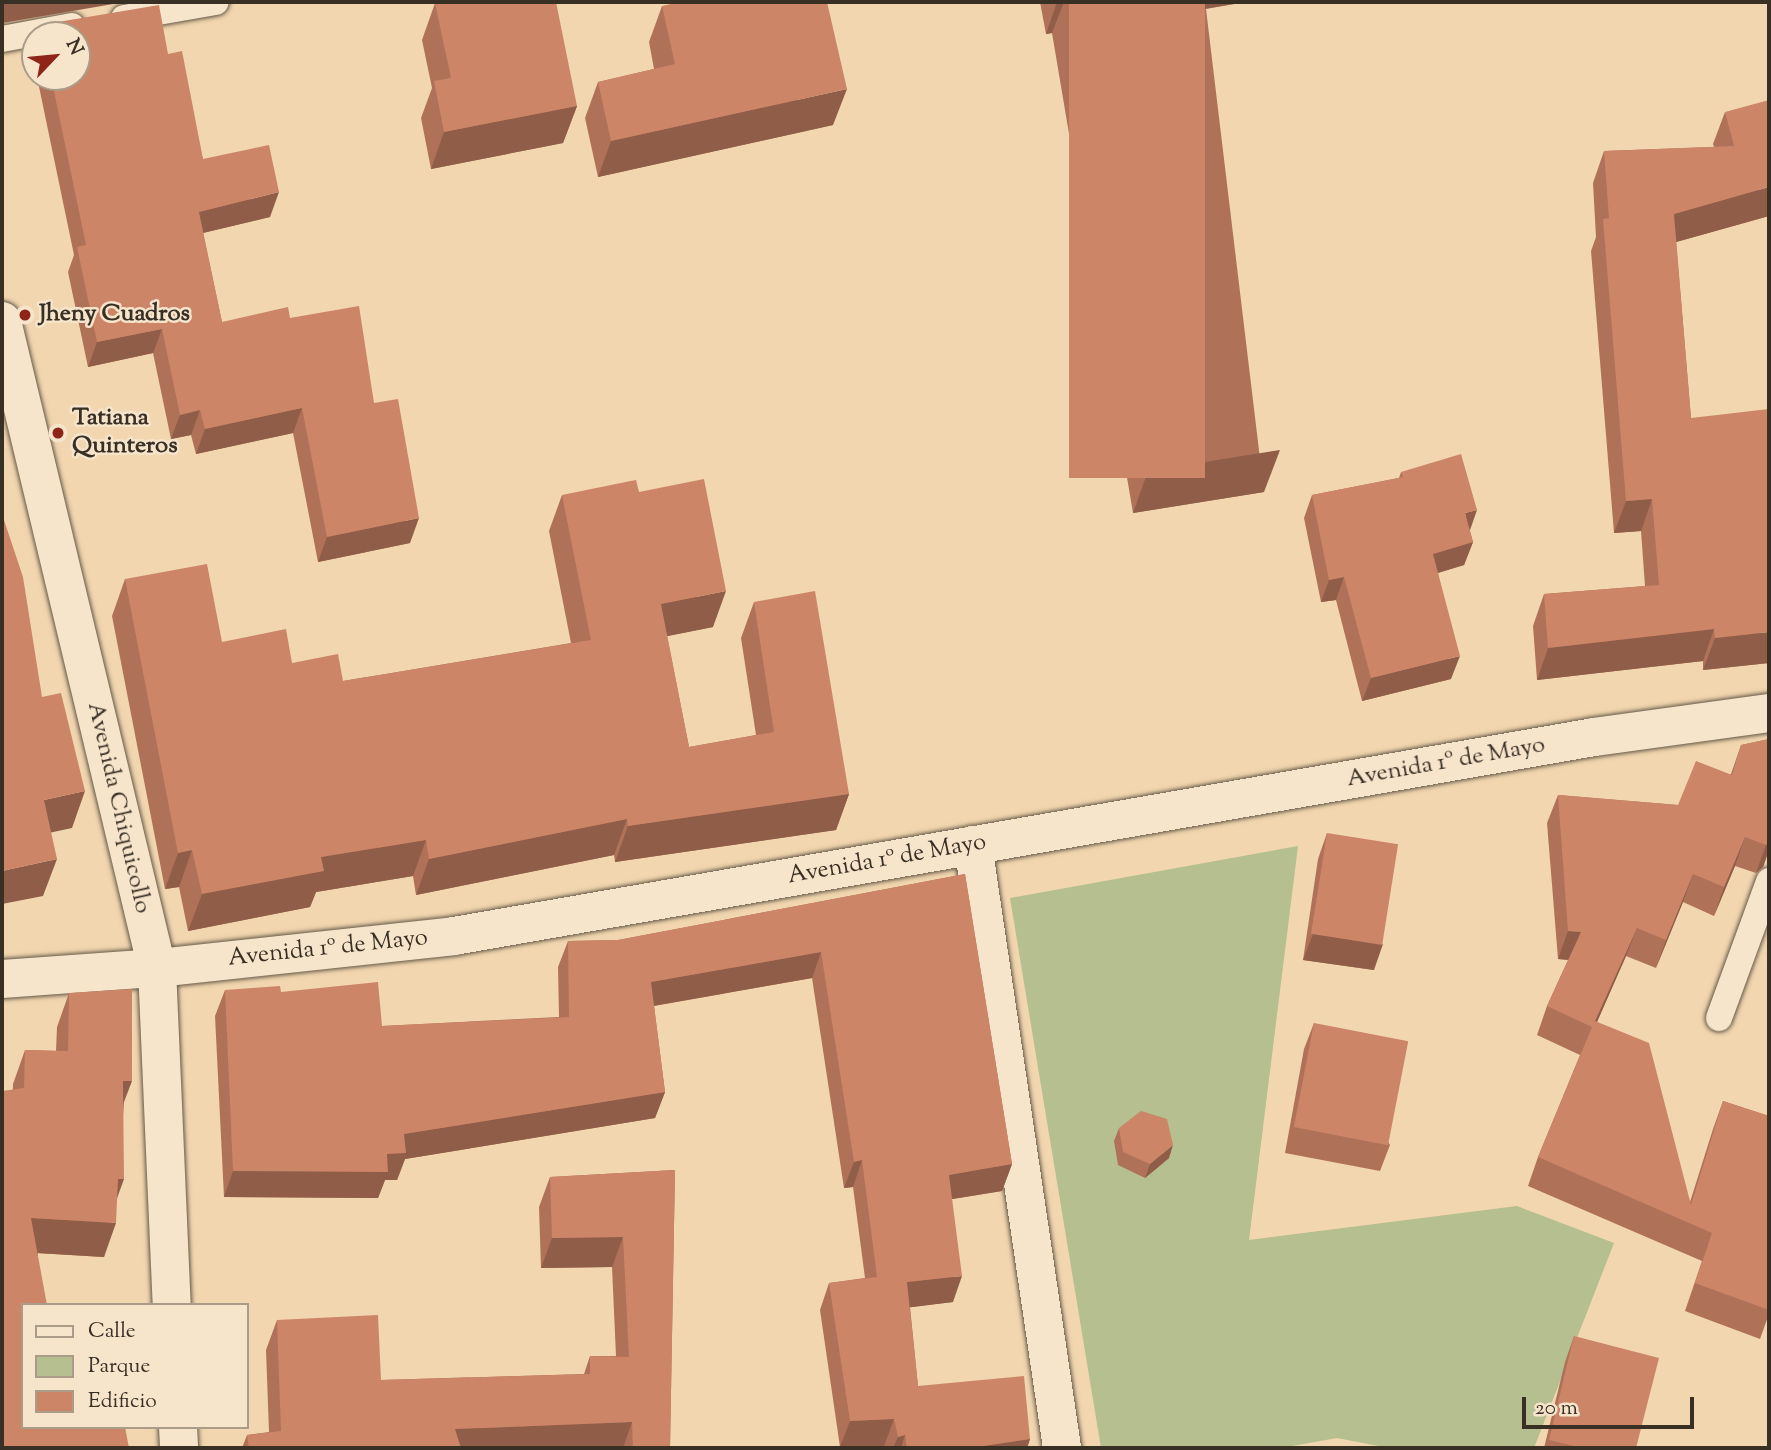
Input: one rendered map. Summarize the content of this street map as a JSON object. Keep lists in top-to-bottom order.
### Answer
{
  "streets": {
    "main road": ["Avenida 1º de Mayo", "Avenida Chiquicollo"]
  },
  "crossings": [
    ["Avenida 1º de Mayo", "Avenida Chiquicollo"]
  ],
  "places": ["Jheny Cuadros", "Tatiana Quinteros"],
  "legend": ["Calle", "Parque", "Edificio"],
  "scale_bar": "20 m",
  "north": "top right"
}
